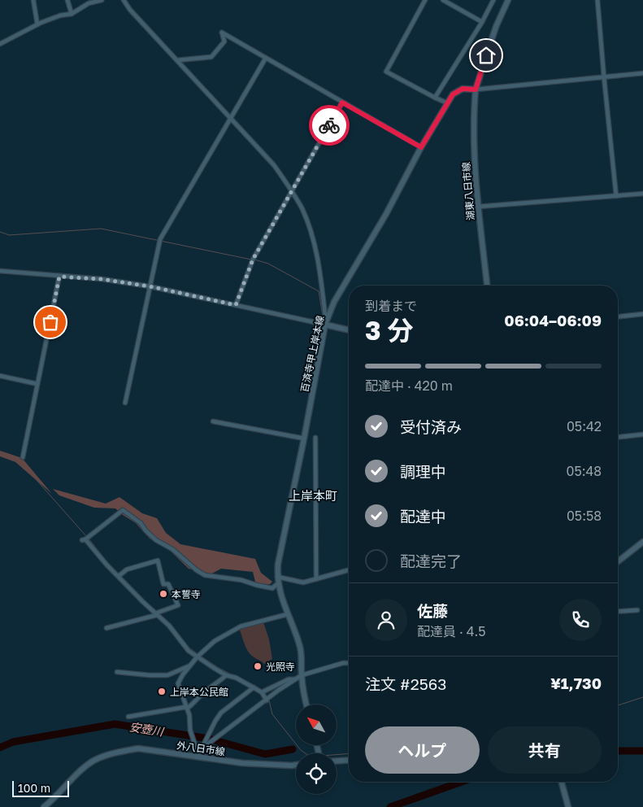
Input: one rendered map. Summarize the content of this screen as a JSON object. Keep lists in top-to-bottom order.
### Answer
{
  "streets": {
    "main road": ["湖東八日市線", "百済寺甲上岸本線", "外八日市線"]
  },
  "crossings": [
    ["湖東八日市線", "百済寺甲上岸本線"]
  ],
  "districts": ["上岸本町"],
  "water": ["安壺川"],
  "places": ["本誓寺", "光照寺", "上岸本公民館"],
  "scale_bar": "100 m",
  "north": "top left",
  "page": {
    "heading": ["3 分", "到着まで", "06:04–06:09"],
    "panel": [
      "佐藤",
      "配達員 · 4.5",
      "注文 #2563",
      "¥1,730"
    ],
    "bar": "配達中 · 420 m",
    "list": [
      ["受付済み", "05:42"],
      ["調理中", "05:48"],
      ["配達中", "05:58"],
      "配達完了"
    ],
    "buttons": ["ヘルプ", "共有"],
    "scale": "100 m"
  }
}
